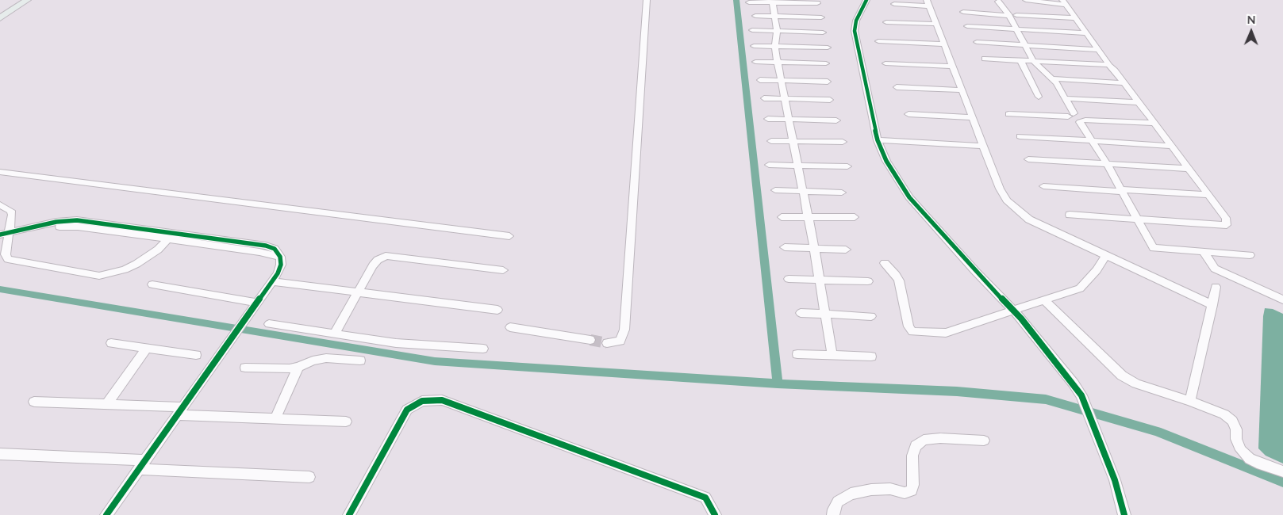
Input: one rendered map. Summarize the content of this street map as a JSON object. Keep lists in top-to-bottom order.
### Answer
{
  "north": "top"
}
